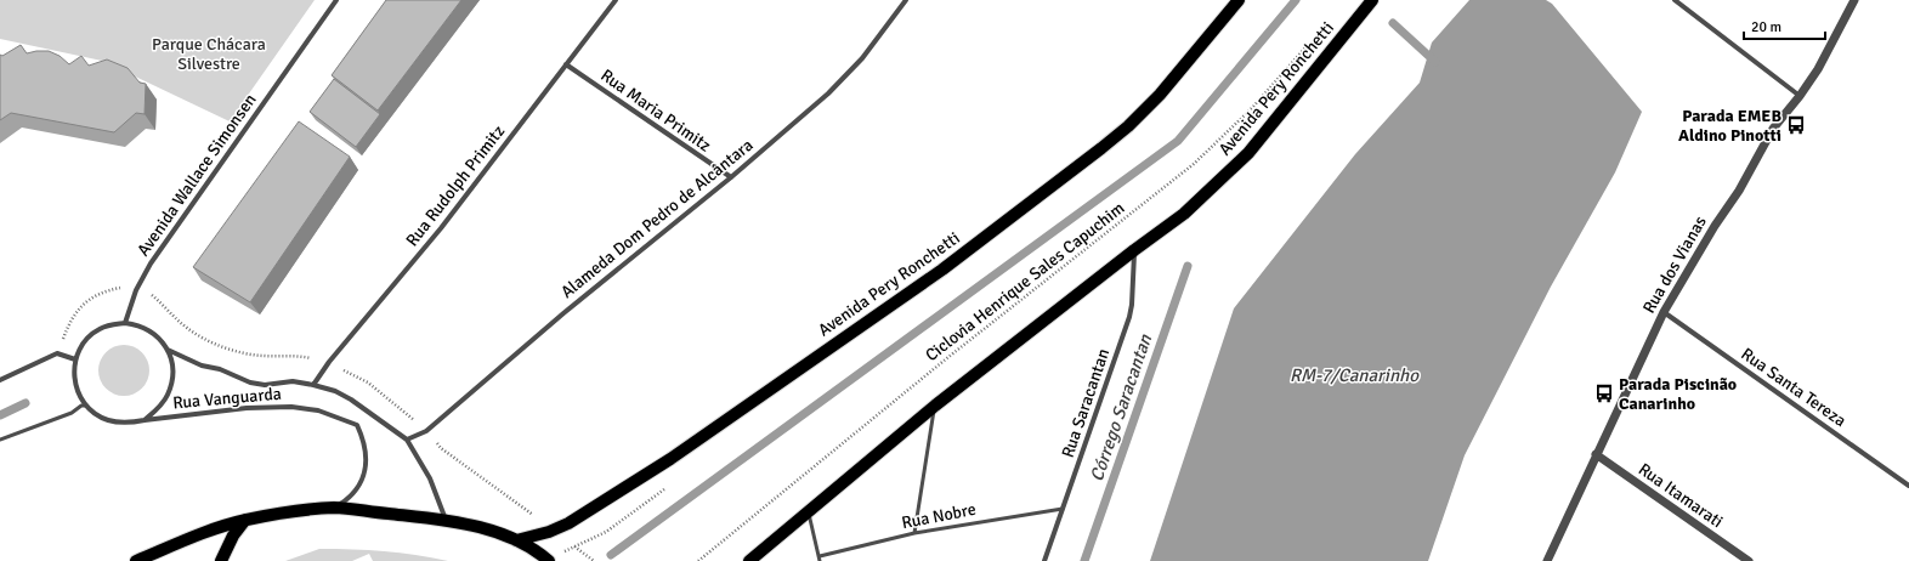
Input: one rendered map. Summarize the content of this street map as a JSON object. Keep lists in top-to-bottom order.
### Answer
{
  "streets": {
    "main road": ["Avenida Pery Ronchetti"],
    "street": [
      "Rua Maria Primitz",
      "Avenida Wallace Simonsen",
      "Rua Rudolph Primitz",
      "Alameda Dom Pedro de Alcântara",
      "Rua dos Vianas",
      "Rua Santa Tereza",
      "Rua Vanguarda",
      "Rua Saracantan",
      "Rua Itamarati"
    ],
    "lane": ["Rua Nobre"],
    "path": ["Ciclovia Henrique Sales Capuchim"]
  },
  "crossings": [
    ["Avenida Pery Ronchetti", "Rua Saracantan"],
    ["Rua Maria Primitz", "Rua Rudolph Primitz"],
    ["Rua Maria Primitz", "Alameda Dom Pedro de Alcântara"],
    ["Avenida Wallace Simonsen", "Rua Vanguarda"],
    ["Rua Rudolph Primitz", "Rua Vanguarda"],
    ["Alameda Dom Pedro de Alcântara", "Rua Vanguarda"],
    ["Rua dos Vianas", "Rua Santa Tereza"],
    ["Rua dos Vianas", "Rua Itamarati"],
    ["Rua Saracantan", "Rua Nobre"]
  ],
  "water": ["RM-7/Canarinho", "Córrego Saracantan"],
  "parks": ["Parque Chácara Silvestre"],
  "places": {
    "bus stop": ["Parada EMEB Aldino Pinotti", "Parada Piscinão Canarinho"]
  },
  "scale_bar": "20 m"
}
